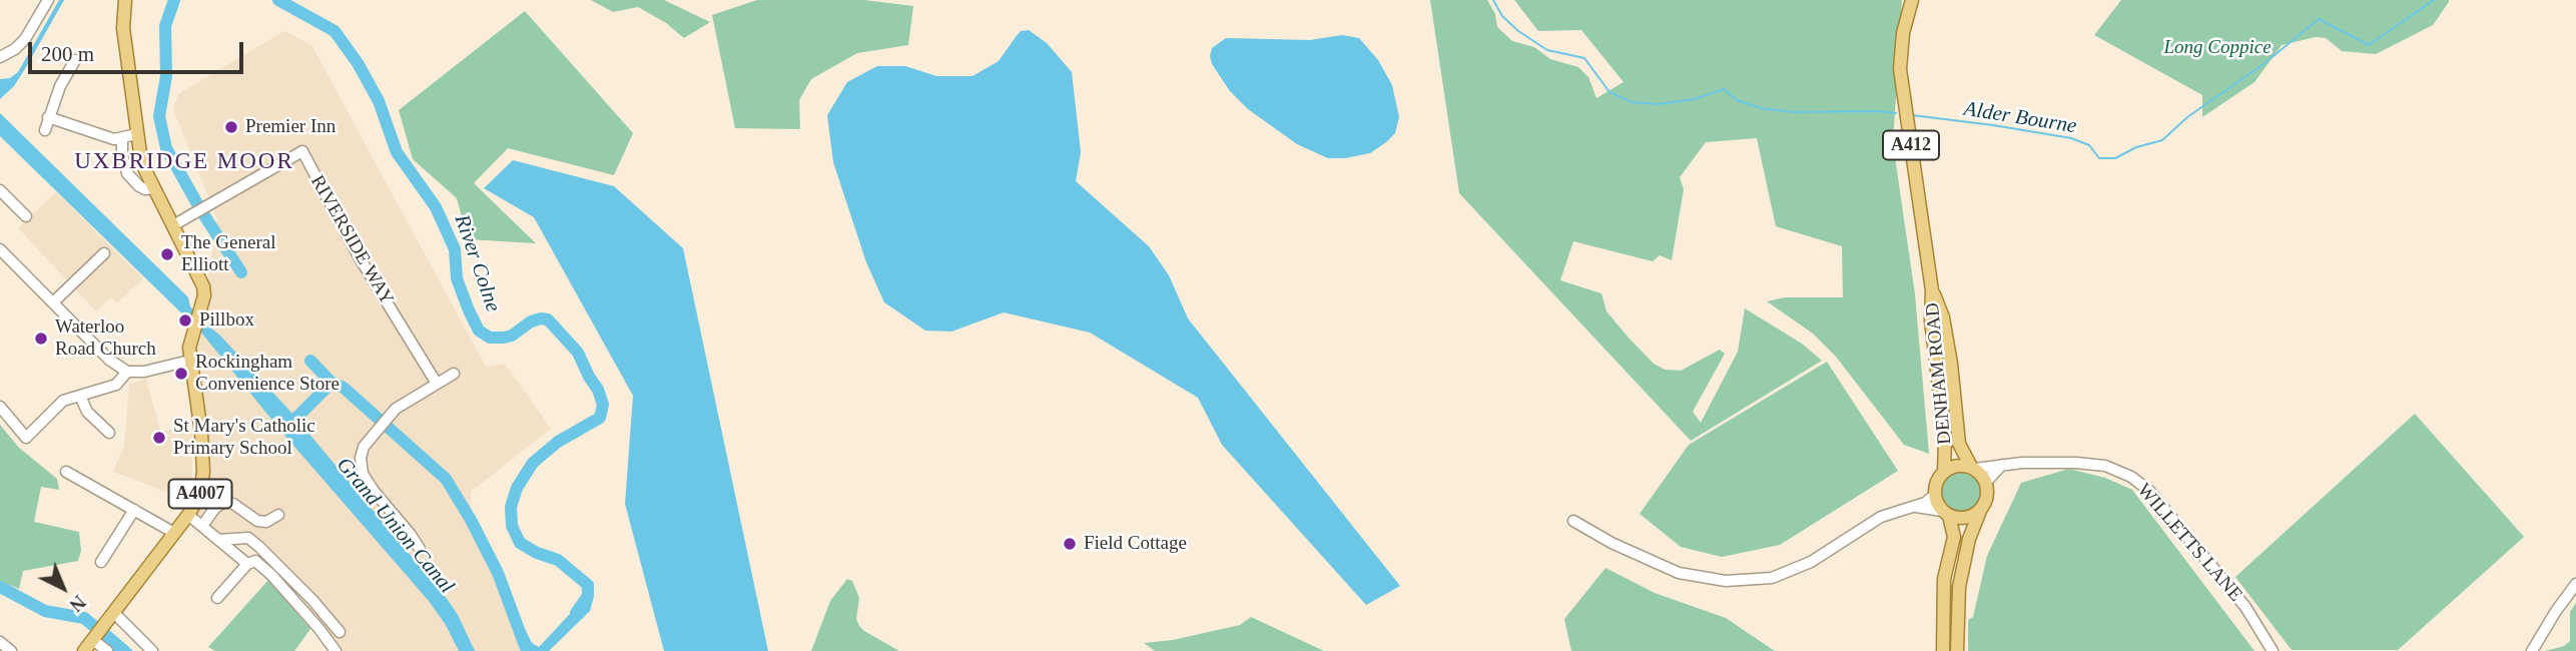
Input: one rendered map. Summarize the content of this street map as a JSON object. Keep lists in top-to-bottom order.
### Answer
{
  "streets": {
    "main road": ["A412", "DENHAM ROAD", "A4007"],
    "street": ["RIVERSIDE WAY", "WILLETTS LANE"]
  },
  "crossings": [
    ["A412", "DENHAM ROAD"],
    ["RIVERSIDE WAY", "A4007"],
    ["DENHAM ROAD", "WILLETTS LANE"]
  ],
  "districts": ["UXBRIDGE MOOR"],
  "water": ["Alder Bourne", "River Colne", "Grand Union Canal"],
  "parks": ["Long Coppice"],
  "places": [
    "Premier Inn",
    "The General Elliott",
    "Pillbox",
    "Waterloo Road Church",
    "Rockingham Convenience Store",
    "St Mary's Catholic Primary School",
    "Field Cottage"
  ],
  "scale_bar": "200 m",
  "north": "bottom right"
}
